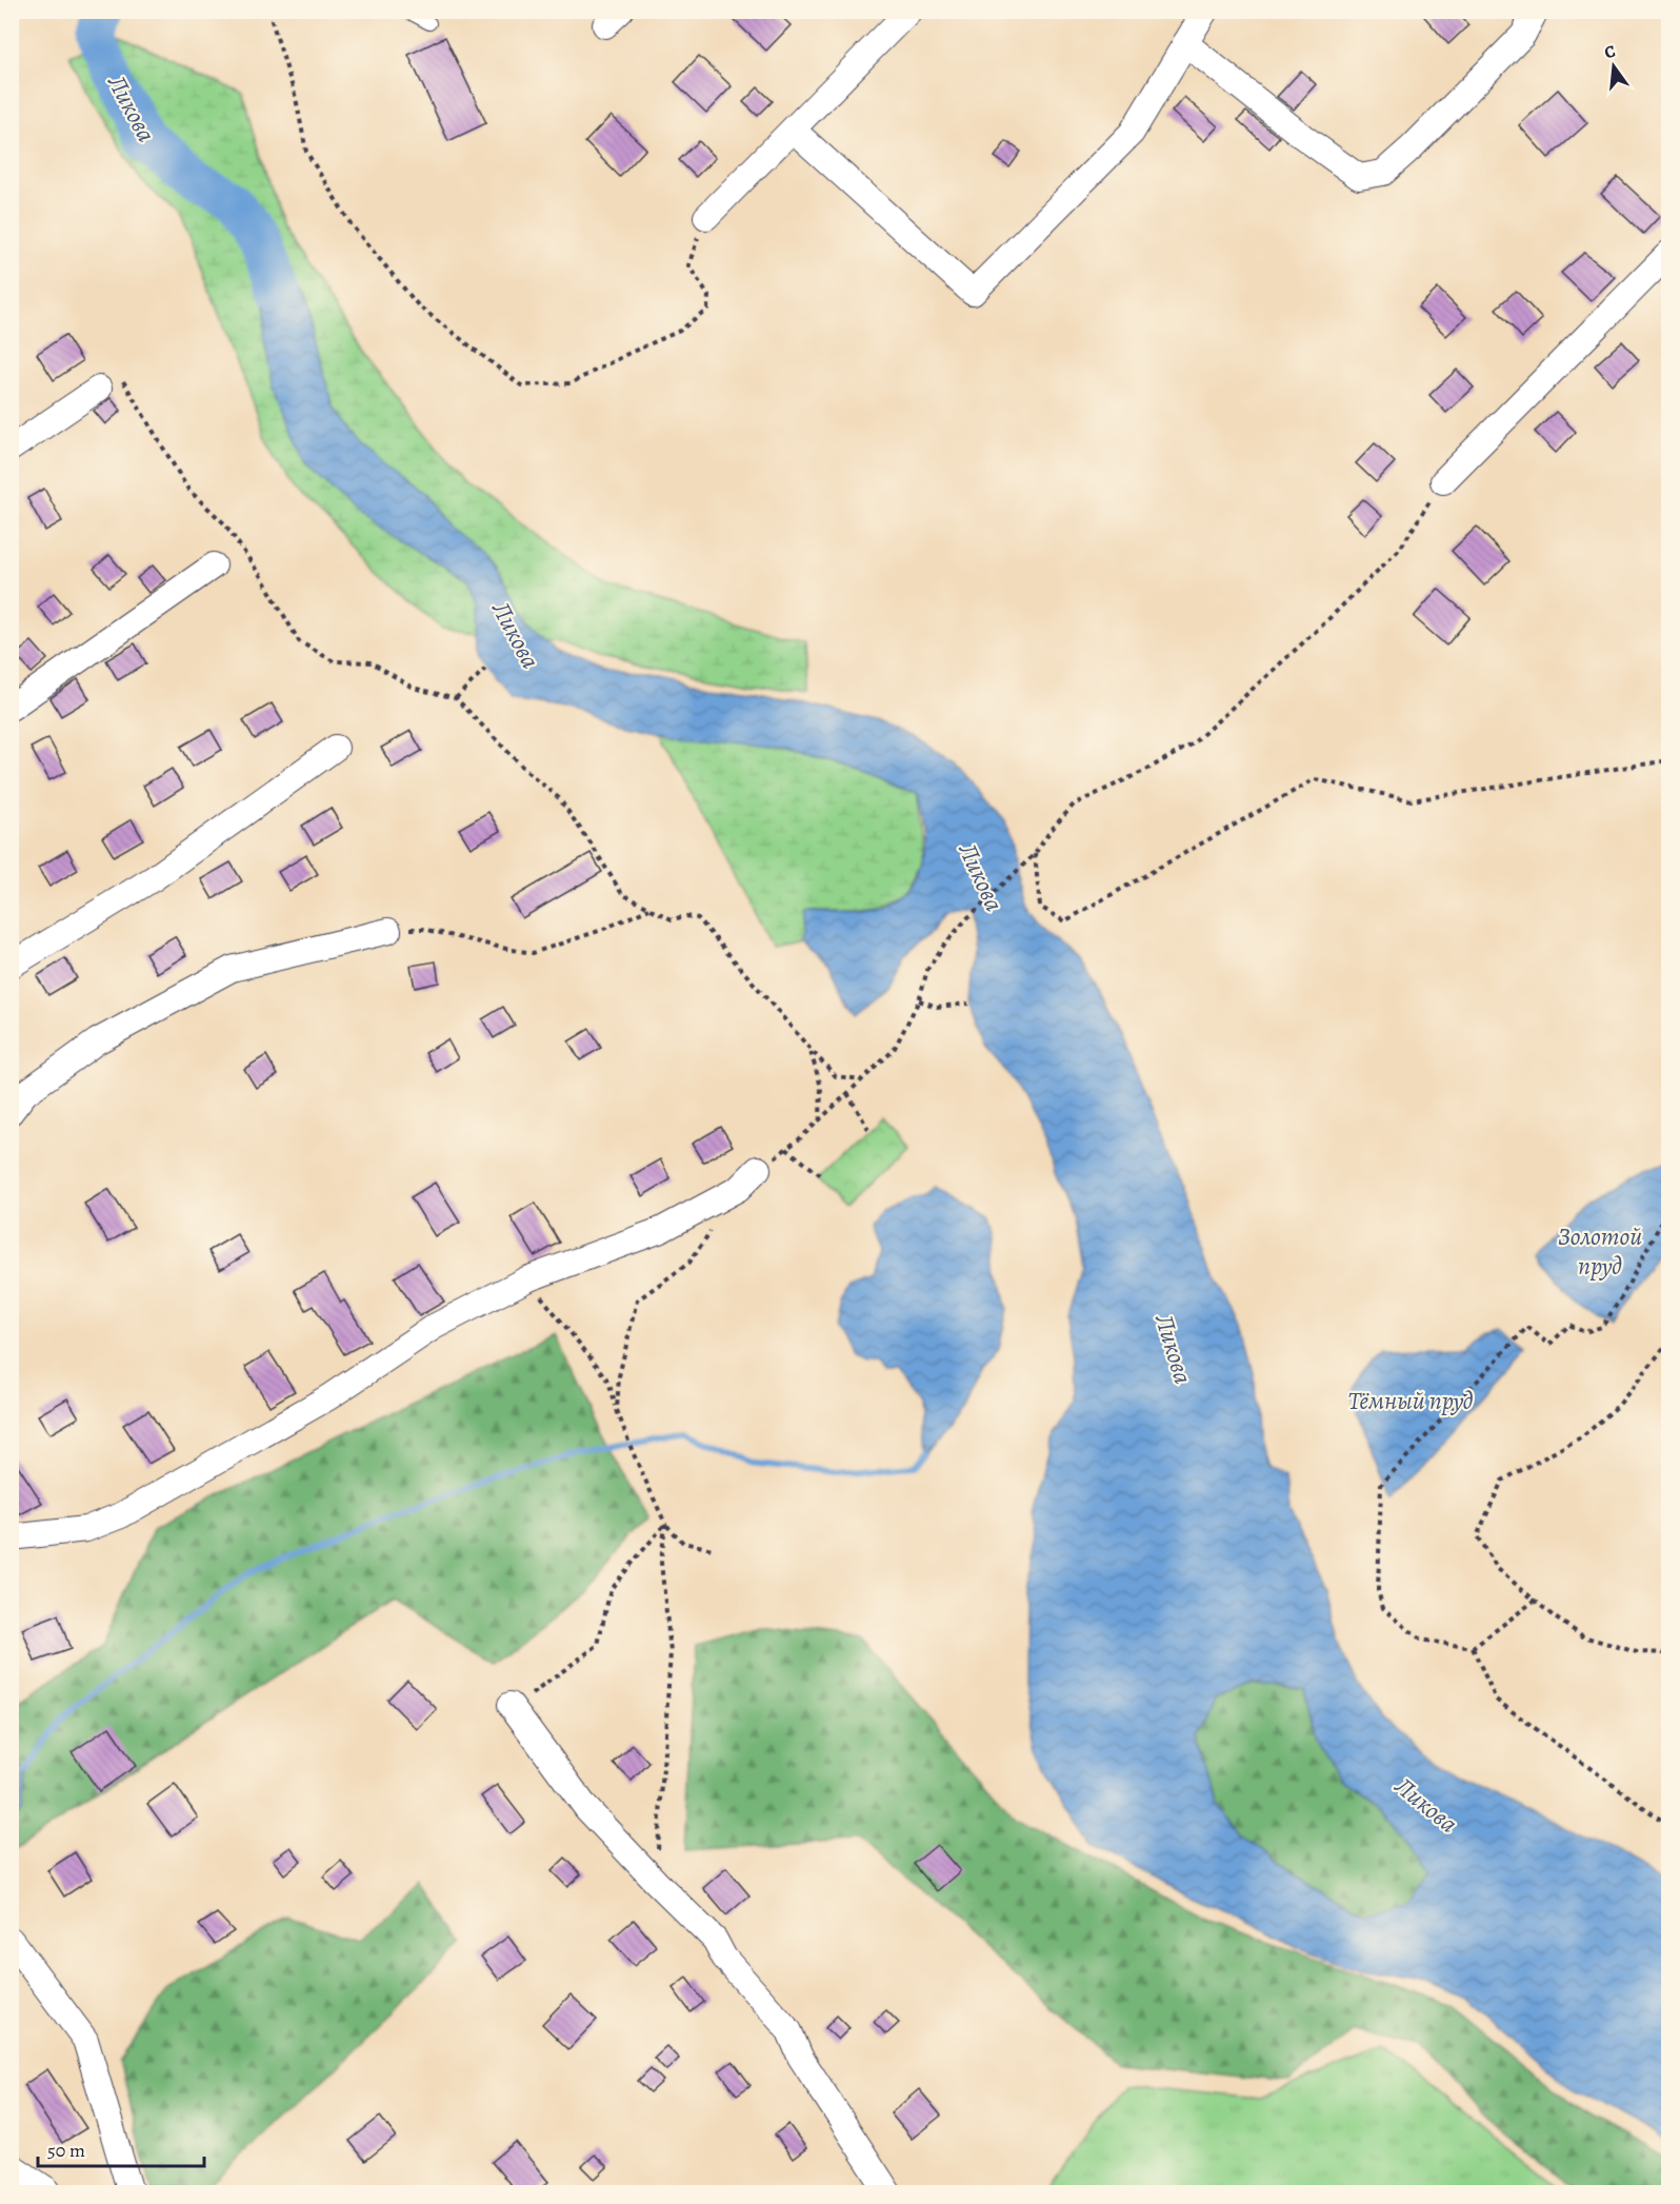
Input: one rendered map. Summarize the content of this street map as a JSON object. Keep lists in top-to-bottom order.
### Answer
{
  "water": ["Ликова", "Золотой пруд", "Тёмный пруд"],
  "scale_bar": "50 m",
  "north": "top"
}
